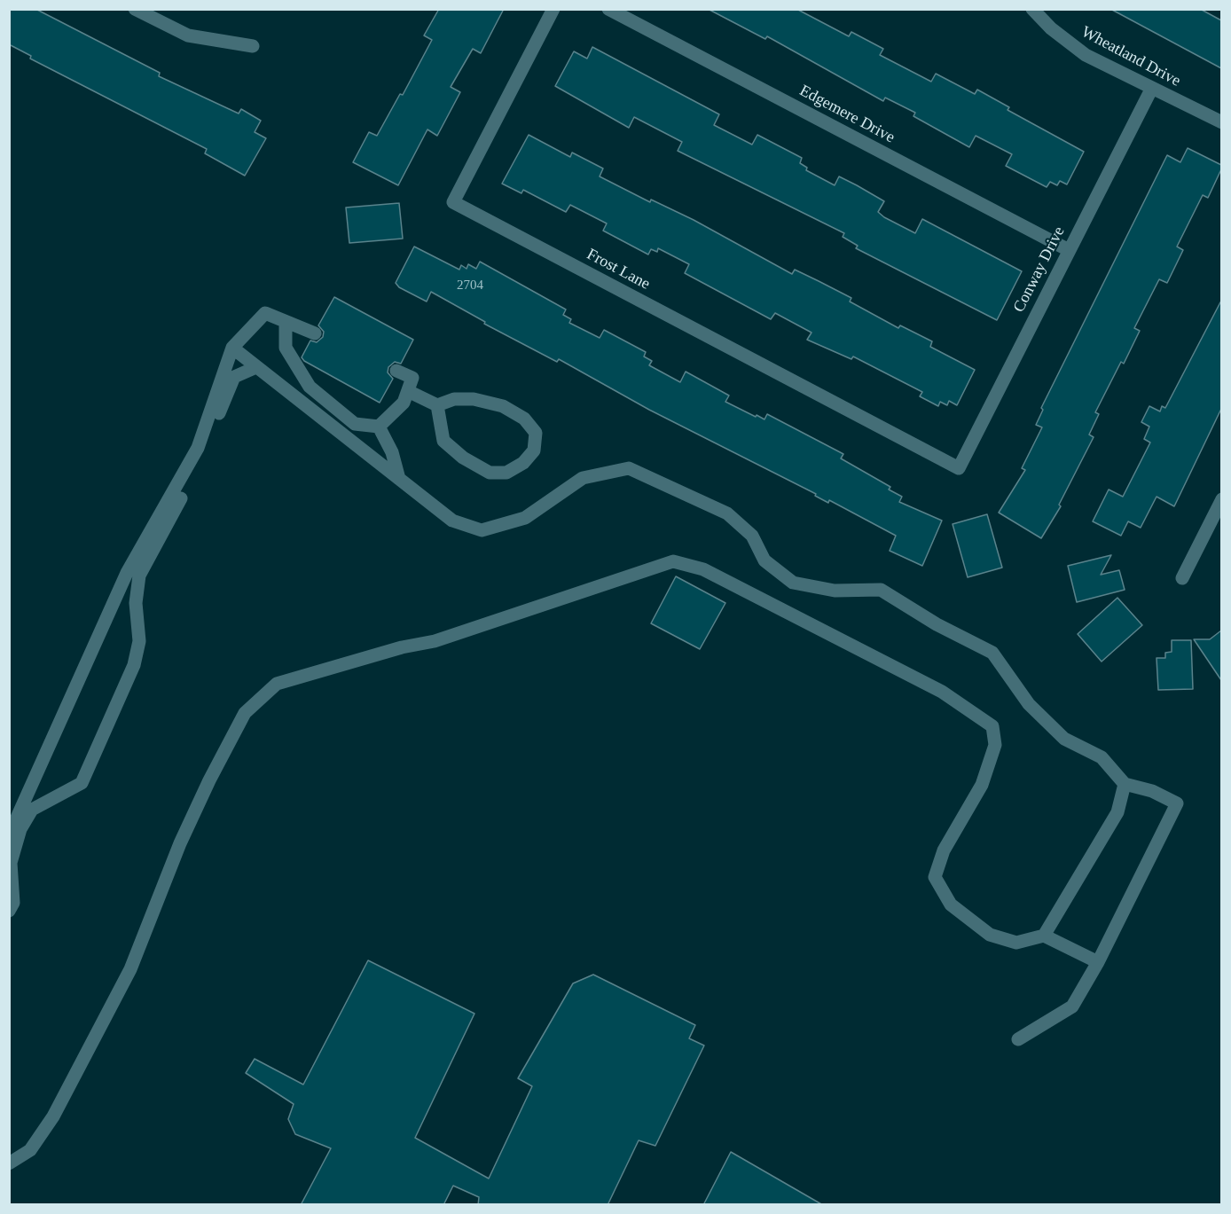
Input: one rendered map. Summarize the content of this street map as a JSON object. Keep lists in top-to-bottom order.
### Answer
{
  "streets": {
    "street": [
      "Wheatland Drive",
      "Edgemere Drive",
      "Frost Lane",
      "Conway Drive"
    ]
  },
  "crossings": [
    ["Wheatland Drive", "Conway Drive"],
    ["Edgemere Drive", "Conway Drive"],
    ["Frost Lane", "Conway Drive"]
  ],
  "house_numbers": ["2704"]
}
